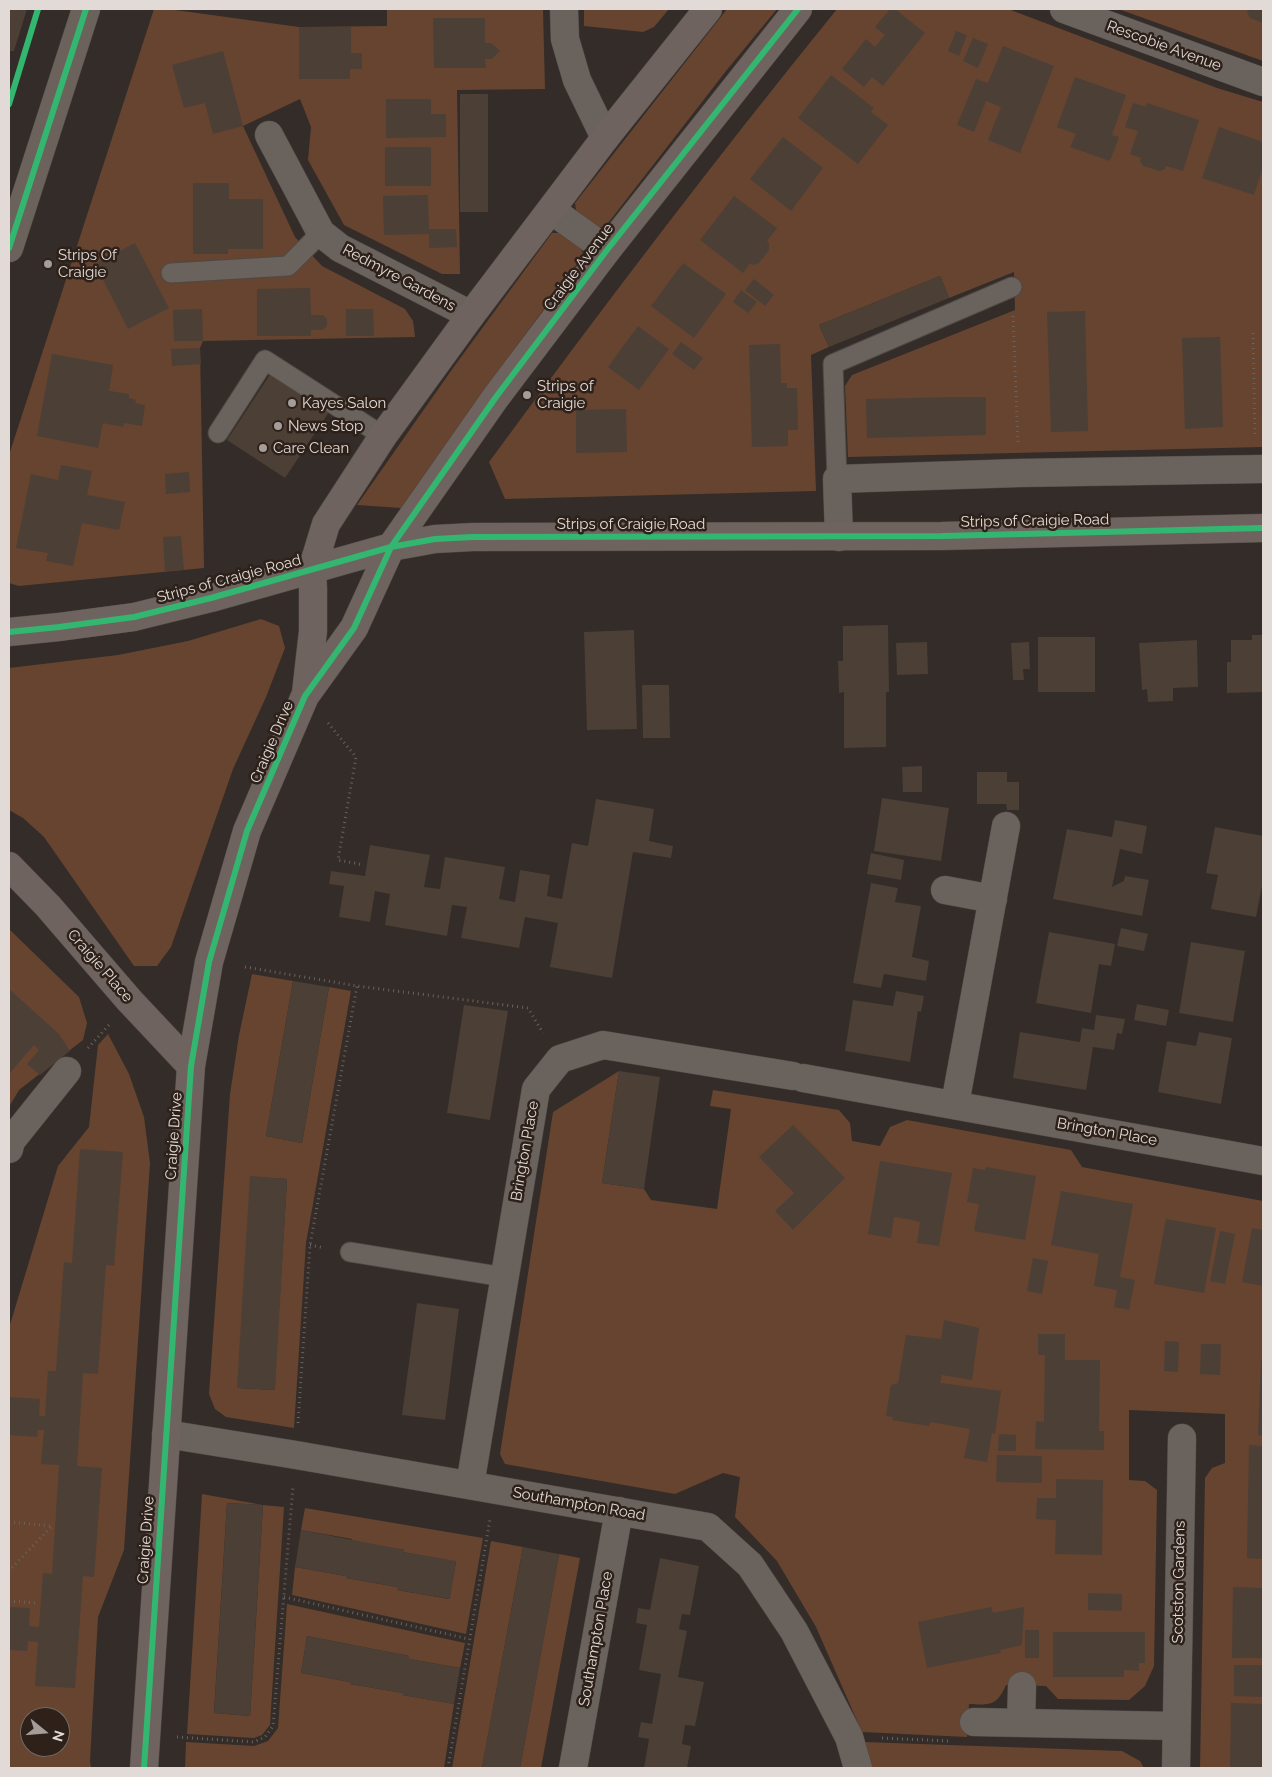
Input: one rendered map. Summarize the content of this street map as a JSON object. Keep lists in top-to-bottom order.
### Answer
{
  "streets": {
    "street": [
      "Rescobie Avenue",
      "Craigie Avenue",
      "Redmyre Gardens",
      "Strips of Craigie Road",
      "Craigie Drive",
      "Craigie Place",
      "Brington Place",
      "Southampton Road",
      "Scotston Gardens",
      "Southampton Place"
    ]
  },
  "crossings": [
    ["Craigie Avenue", "Strips of Craigie Road"],
    ["Craigie Avenue", "Craigie Drive"],
    ["Strips of Craigie Road", "Craigie Drive"],
    ["Craigie Drive", "Craigie Place"],
    ["Craigie Drive", "Southampton Road"],
    ["Brington Place", "Southampton Road"],
    ["Southampton Road", "Southampton Place"]
  ],
  "places": [
    "Strips Of Craigie",
    "Strips of Craigie",
    "Kayes Salon",
    "News Stop",
    "Care Clean"
  ],
  "north": "right"
}
